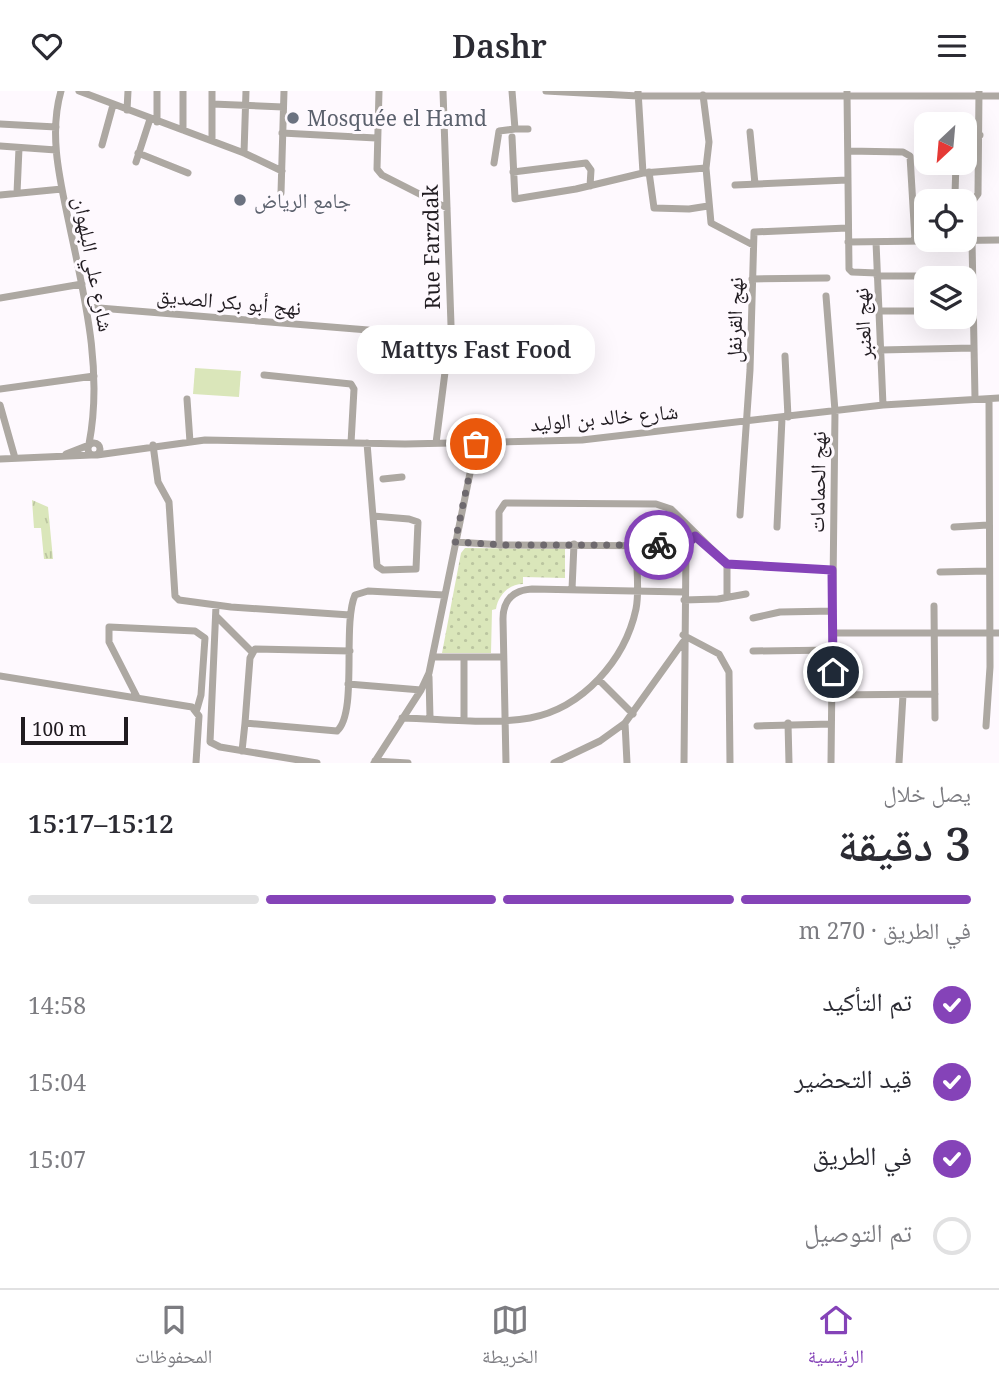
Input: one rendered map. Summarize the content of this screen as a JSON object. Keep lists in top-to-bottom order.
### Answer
{
  "streets": {
    "street": [
      "Rue Farzdak",
      "شارع علي البلهوان",
      "نهج أبو بكر الصديق",
      "نهج القرنفل",
      "نهج العنبر",
      "شارع خالد بن الوليد",
      "نهج الحمامات"
    ]
  },
  "crossings": [
    ["Rue Farzdak", "شارع خالد بن الوليد"],
    ["شارع علي البلهوان", "نهج أبو بكر الصديق"],
    ["شارع علي البلهوان", "شارع خالد بن الوليد"],
    ["نهج القرنفل", "شارع خالد بن الوليد"],
    ["نهج العنبر", "شارع خالد بن الوليد"],
    ["شارع خالد بن الوليد", "نهج الحمامات"]
  ],
  "places": ["Mosquée el Hamd", "جامع الرياض", "Mattys Fast Food"],
  "scale_bar": "100 m",
  "north": "bottom left",
  "page": {
    "header": "Dashr",
    "bubble": "Mattys Fast Food",
    "scale": "100 m",
    "heading": ["3 دقيقة", "يصل خلال", "15:12–15:17"],
    "bar": "في الطريق · 270 m",
    "list": [
      ["تم التأكيد", "14:58"],
      ["قيد التحضير", "15:04"],
      ["في الطريق", "15:07"],
      "تم التوصيل"
    ],
    "tabs": ["الرئيسية", "الخريطة", "المحفوظات"]
  }
}
